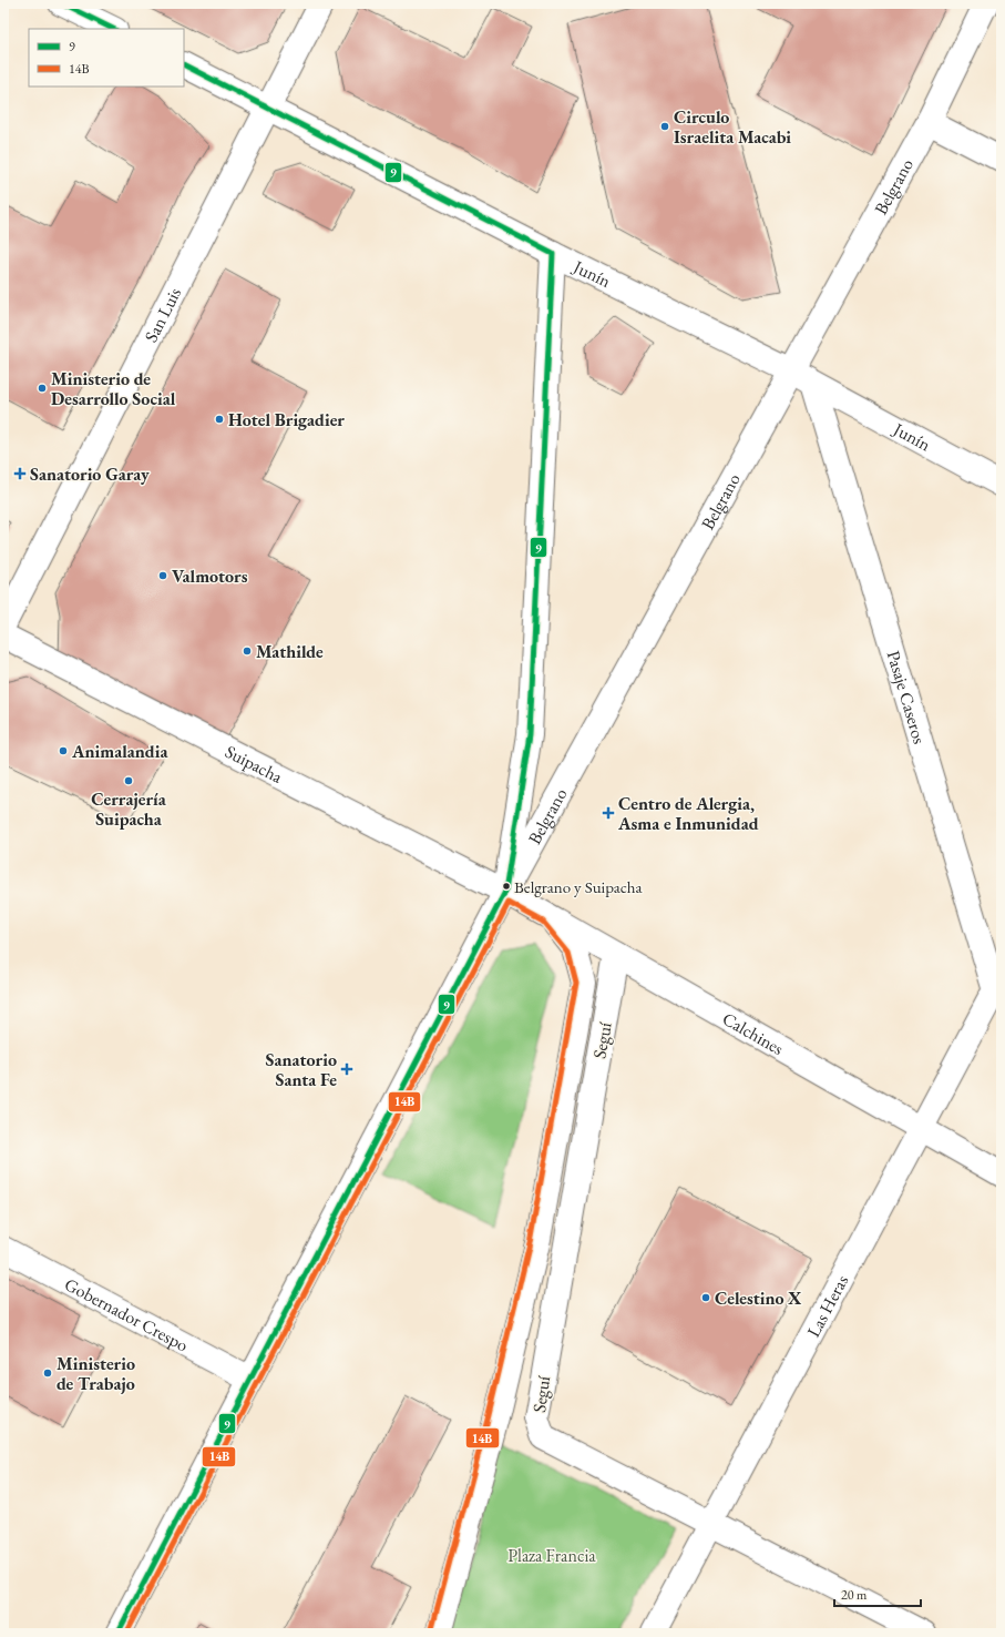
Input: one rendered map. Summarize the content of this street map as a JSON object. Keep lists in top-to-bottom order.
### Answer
{
  "streets": {
    "street": [
      "Belgrano",
      "Junín",
      "San Luis",
      "Pasaje Caseros",
      "Suipacha",
      "Calchines",
      "Seguí",
      "Las Heras",
      "Gobernador Crespo"
    ]
  },
  "crossings": [
    ["Belgrano", "Junín"],
    ["Belgrano", "Suipacha"],
    ["Belgrano", "Calchines"],
    ["Belgrano", "Gobernador Crespo"],
    ["Junín", "San Luis"],
    ["Junín", "Pasaje Caseros"],
    ["Pasaje Caseros", "Las Heras"],
    ["Suipacha", "Calchines"],
    ["Calchines", "Seguí"],
    ["Calchines", "Las Heras"],
    ["Seguí", "Las Heras"]
  ],
  "parks": ["Plaza Francia"],
  "places": {
    "other": [
      "Circulo Israelita Macabi",
      "Ministerio de Desarrollo Social",
      "Hotel Brigadier",
      "Valmotors",
      "Mathilde",
      "Animalandia",
      "Cerrajería Suipacha",
      "Belgrano y Suipacha",
      "Celestino X",
      "Ministerio de Trabajo"
    ],
    "health": ["Sanatorio Garay", "Centro de Alergia, Asma e Inmunidad", "Sanatorio Santa Fe"]
  },
  "lines": ["transit line 9", "transit line 14B"],
  "legend": ["9", "14B"],
  "scale_bar": "20 m"
}
